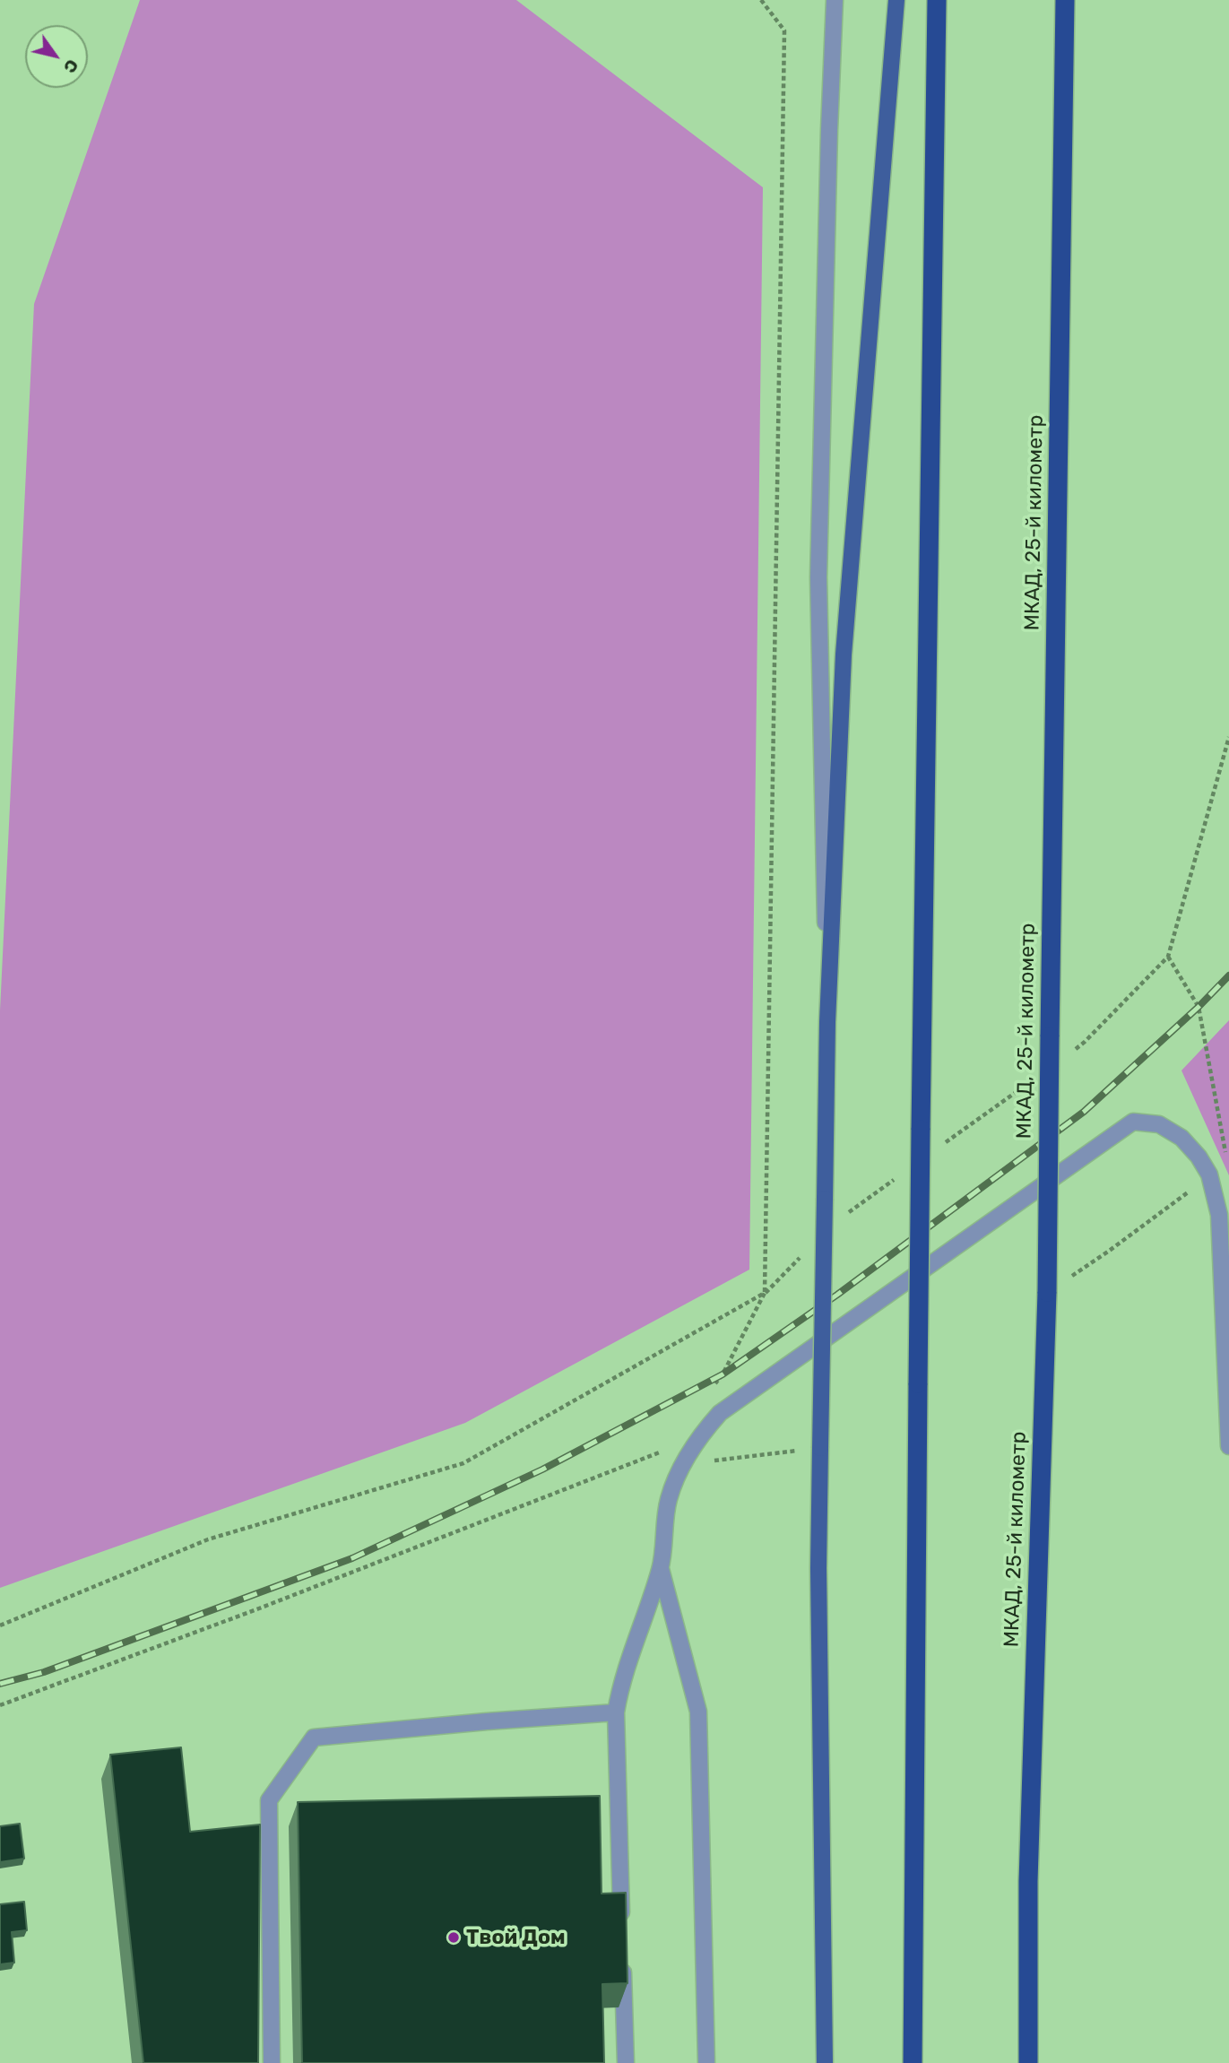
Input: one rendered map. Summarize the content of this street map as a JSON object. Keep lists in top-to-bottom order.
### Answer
{
  "streets": {
    "highway": ["МКАД, 25-й километр"]
  },
  "places": ["Твой Дом"],
  "north": "bottom right"
}
